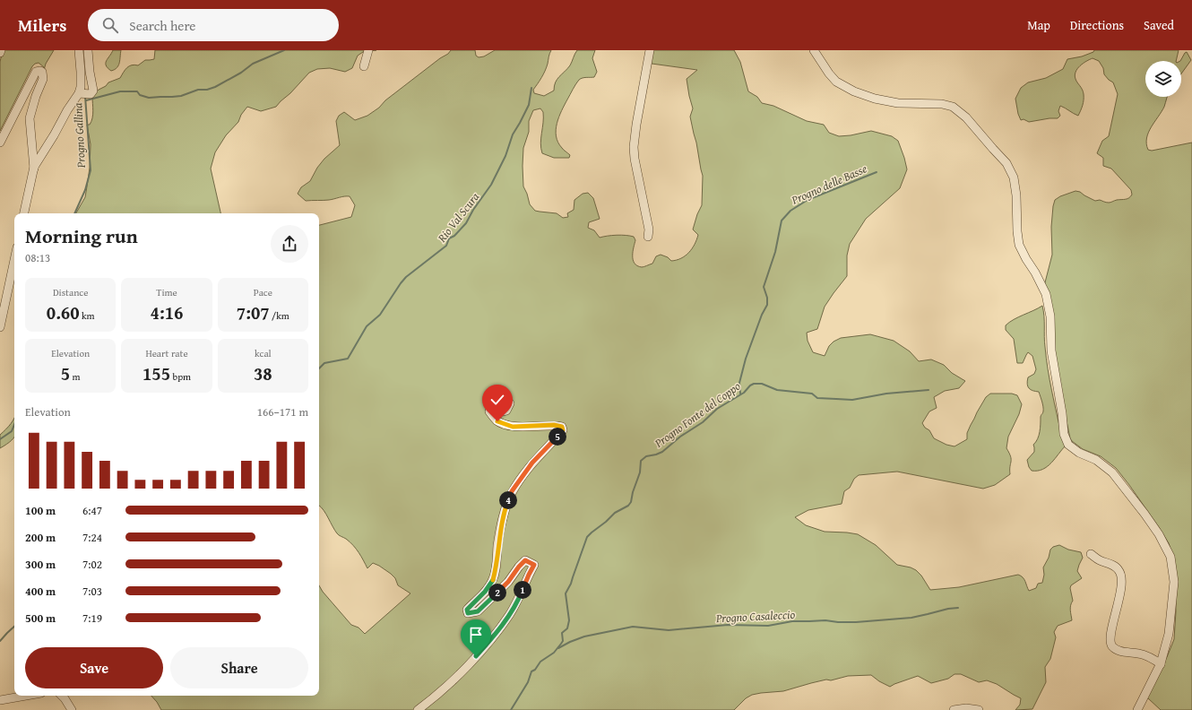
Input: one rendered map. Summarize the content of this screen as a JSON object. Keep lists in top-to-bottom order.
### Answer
{
  "water": [
    "Progno Gallina",
    "Progno delle Basse",
    "Rio Val Scura",
    "Progno Fonte del Coppo",
    "Progno Casaleccio"
  ],
  "page": {
    "header": "Milers",
    "search": "Search here",
    "nav": ["Map", "Directions", "Saved"],
    "heading": ["Morning run", "08:13"],
    "stats": [
      ["Distance", "0.60 km"],
      ["Time", "4:16"],
      ["Pace", "7:07 /km"],
      ["Elevation", "5 m"],
      ["Heart rate", "155 bpm"],
      ["kcal", "38"]
    ],
    "chart": ["Elevation", "166–171 m"],
    "pins": [
      "5",
      "4",
      "1",
      "2"
    ],
    "list": [
      {
        "name": "100 m",
        "note": "6:47"
      },
      {
        "name": "200 m",
        "note": "7:24"
      },
      {
        "name": "300 m",
        "note": "7:02"
      },
      {
        "name": "400 m",
        "note": "7:03"
      },
      {
        "name": "500 m",
        "note": "7:19"
      }
    ],
    "buttons": ["Save", "Share"]
  }
}
